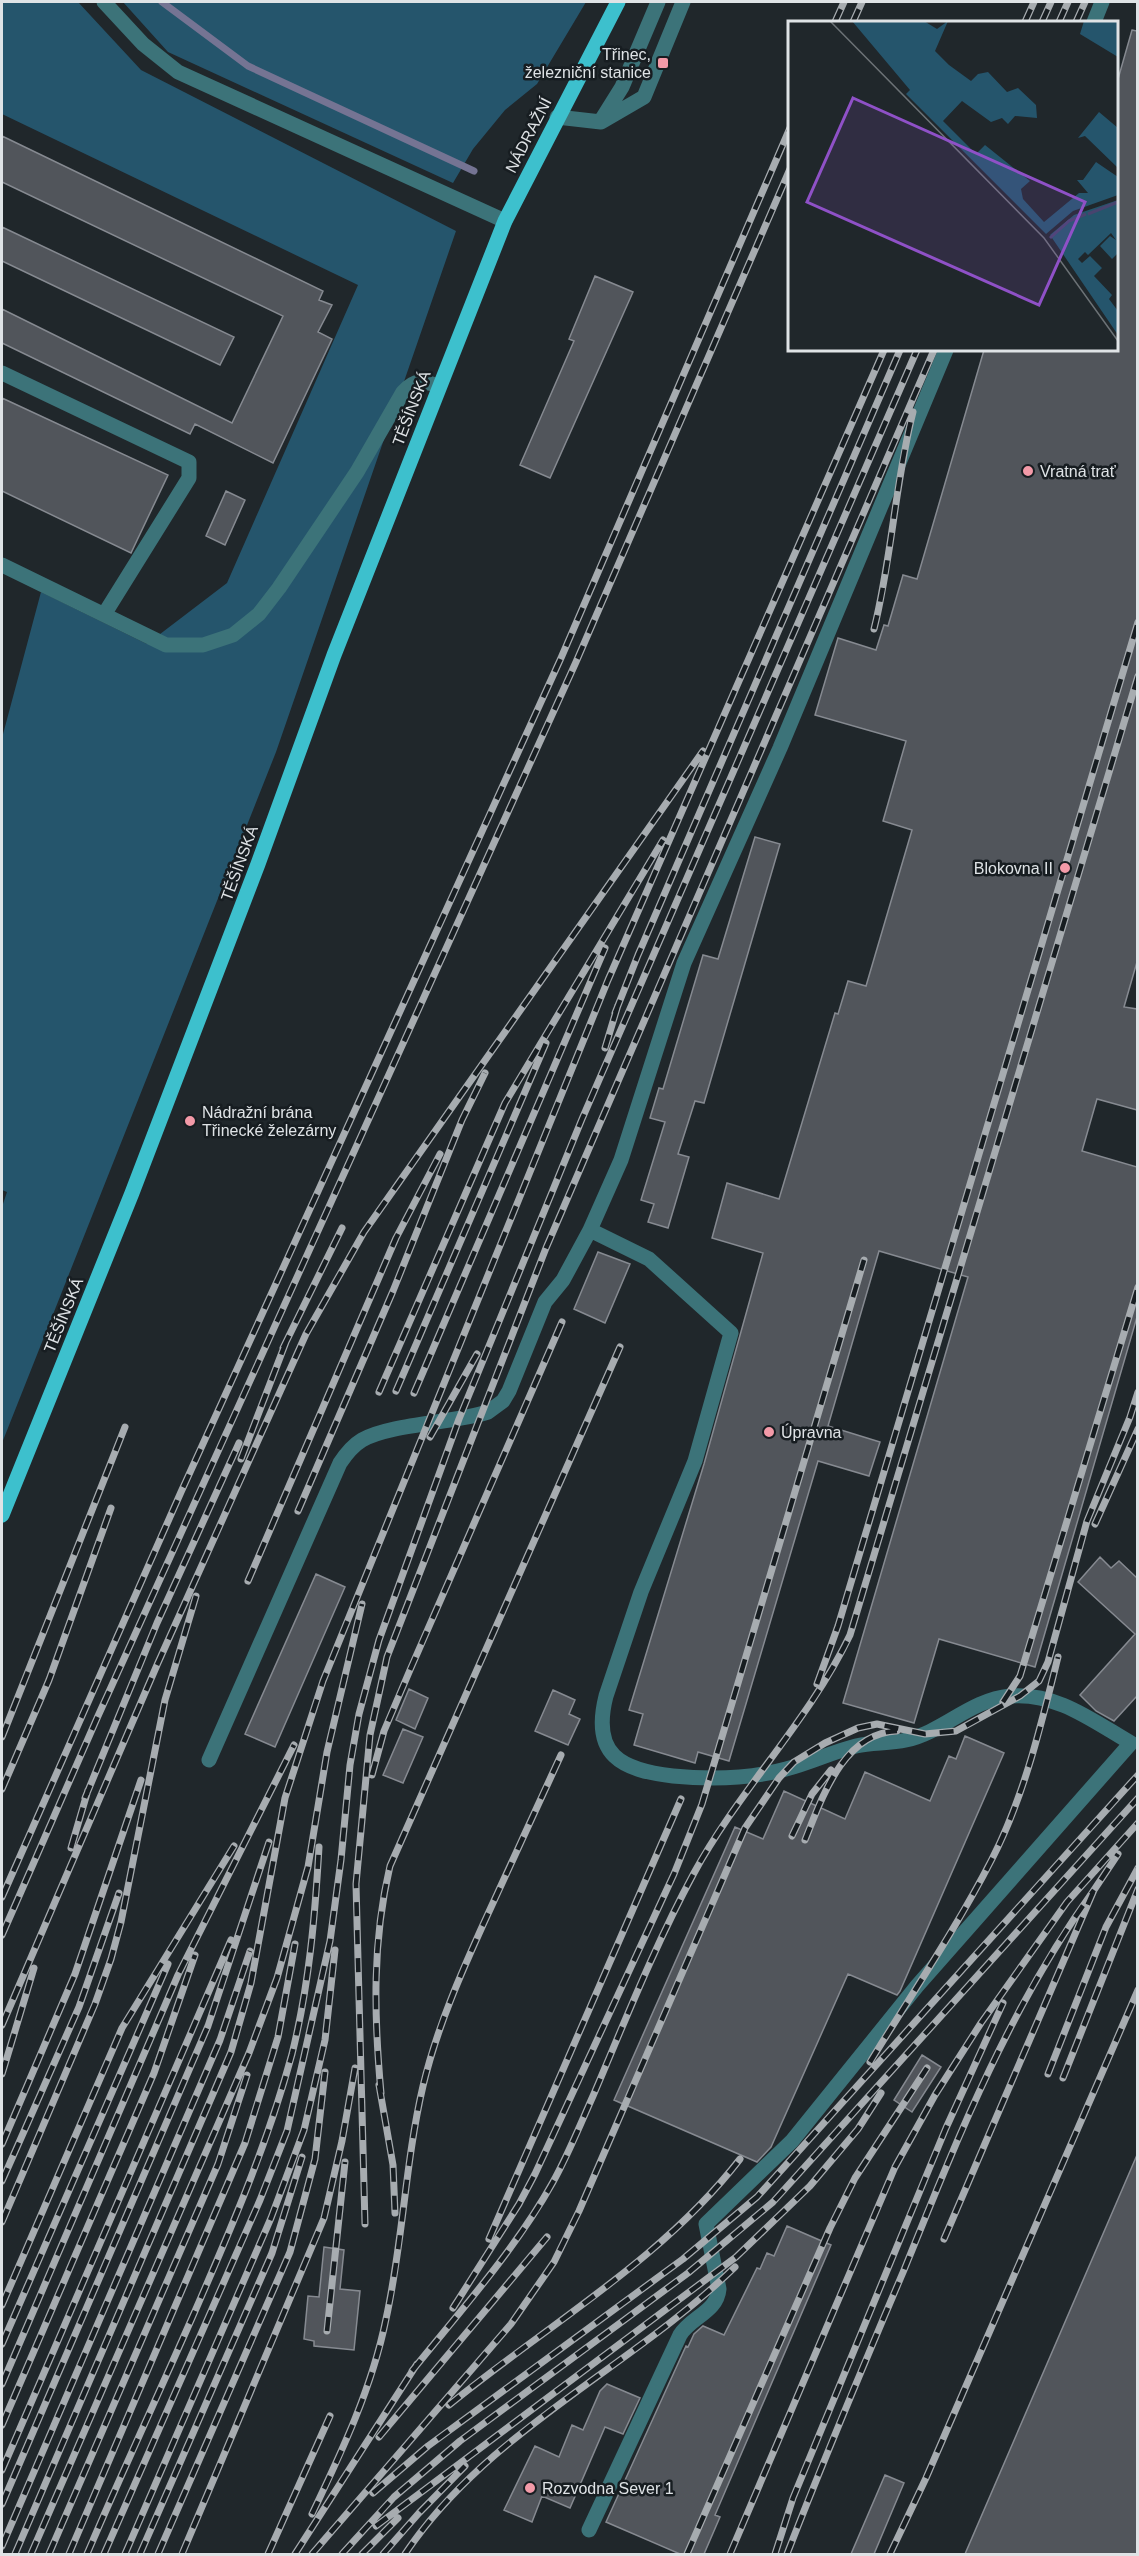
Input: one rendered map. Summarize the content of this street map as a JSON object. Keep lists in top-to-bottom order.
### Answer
{
  "streets": {
    "main road": ["NÁDRAŽNÍ", "TĚŠÍNSKÁ"]
  },
  "crossings": [
    ["NÁDRAŽNÍ", "TĚŠÍNSKÁ"]
  ],
  "places": {
    "transit": ["Třinec, železniční stanice"],
    "other": [
      "Vratná trať",
      "Blokovna II",
      "Nádražní brána Třinecké železárny",
      "Úpravna",
      "Rozvodna Sever 1"
    ]
  }
}
